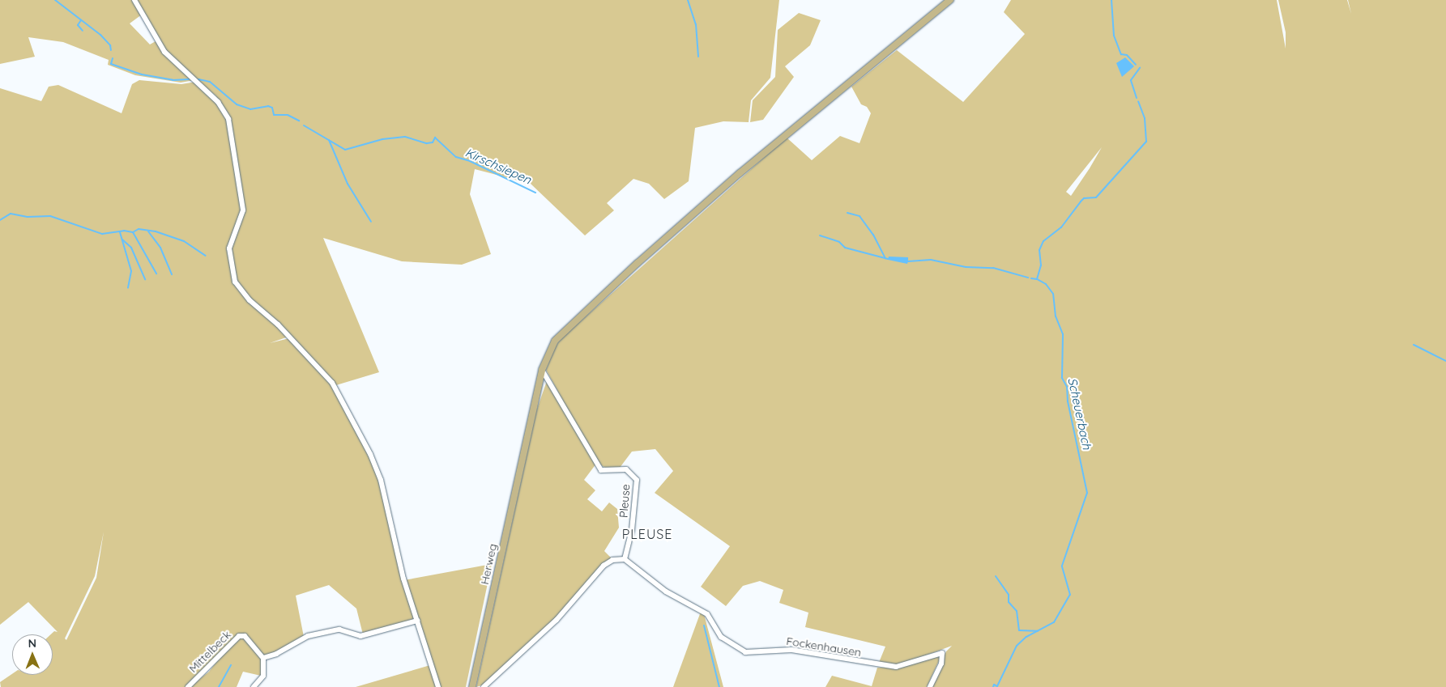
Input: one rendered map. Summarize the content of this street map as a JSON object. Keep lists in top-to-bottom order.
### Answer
{
  "streets": {
    "main road": ["Herweg"],
    "street": ["Pleuse", "Fockenhausen", "Mittelbeck"]
  },
  "crossings": [
    ["Pleuse", "Herweg"],
    ["Pleuse", "Fockenhausen"]
  ],
  "districts": ["PLEUSE"],
  "water": ["Kirschsiepen", "Scheuerbach"],
  "north": "top"
}
